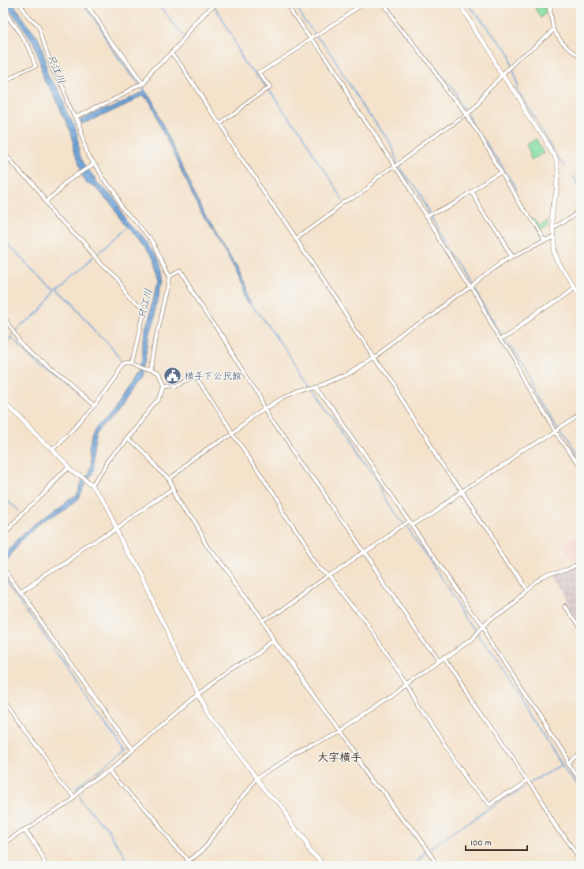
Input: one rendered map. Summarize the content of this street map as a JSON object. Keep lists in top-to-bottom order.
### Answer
{
  "districts": ["大字横手"],
  "water": ["只江川"],
  "places": {
    "public building": ["横手下公民館"]
  },
  "scale_bar": "100 m"
}
